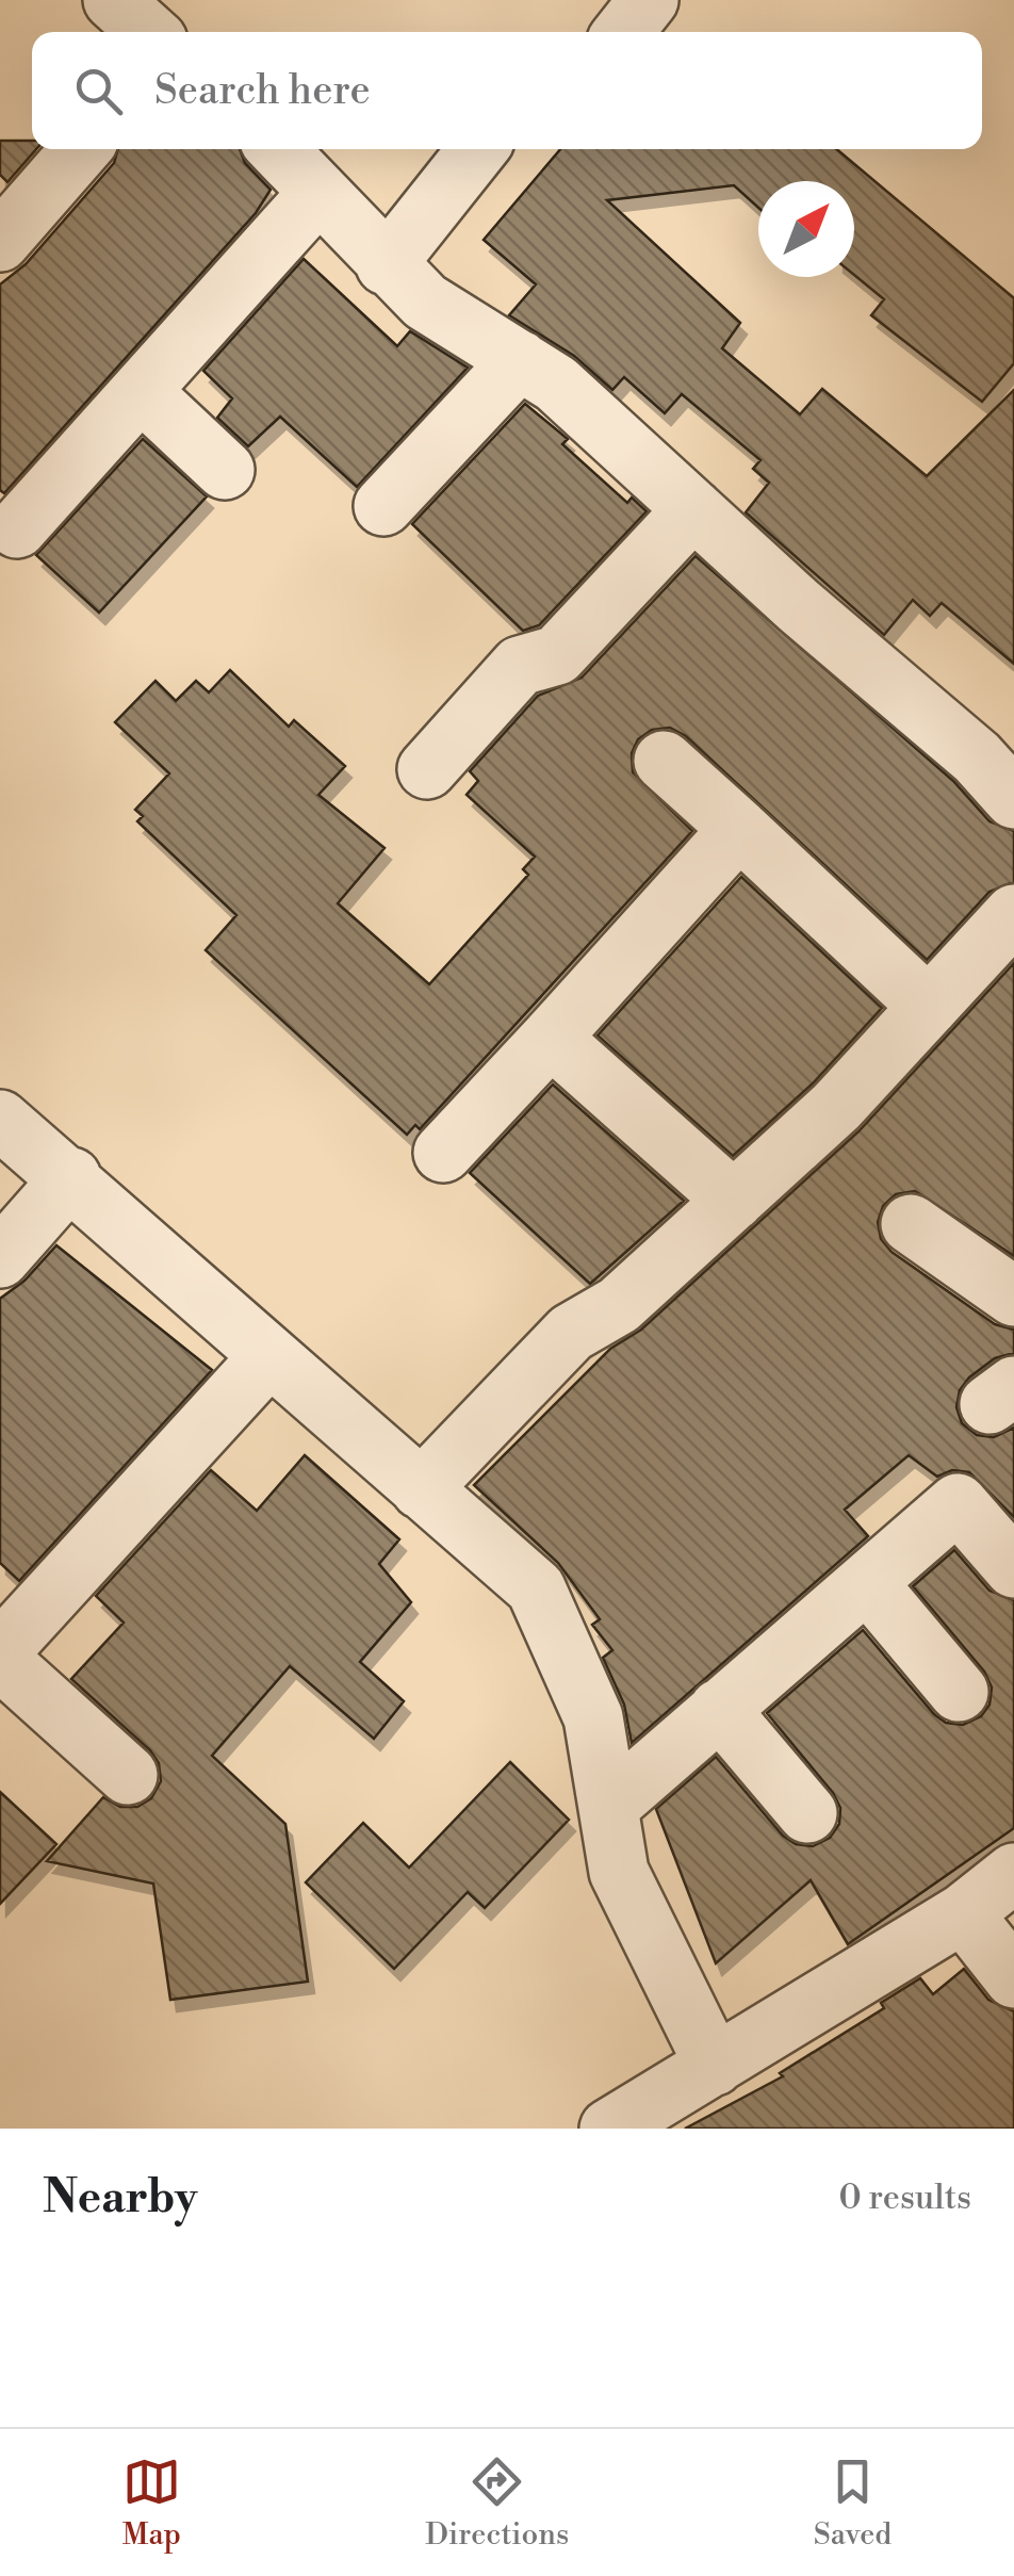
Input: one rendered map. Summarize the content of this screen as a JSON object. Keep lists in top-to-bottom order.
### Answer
{
  "north": "top right",
  "page": {
    "search": "Search here",
    "heading": ["Nearby", "0 results"],
    "nav": ["Map", "Directions", "Saved"]
  }
}
